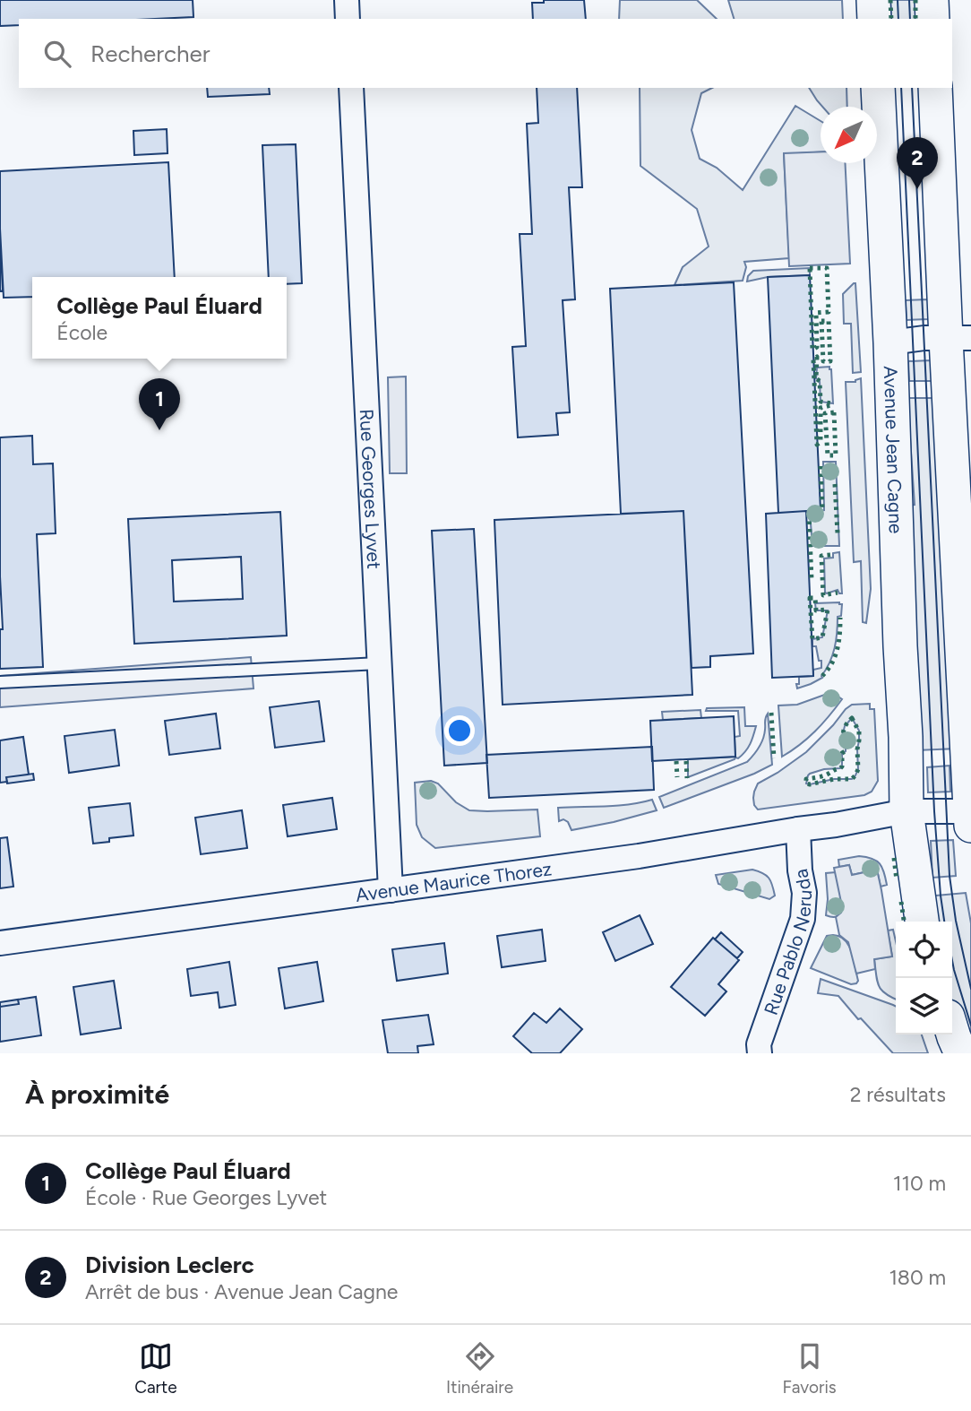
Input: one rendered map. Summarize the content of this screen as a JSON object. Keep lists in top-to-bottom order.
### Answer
{
  "streets": {
    "street": [
      "Avenue Jean Cagne",
      "Rue Georges Lyvet",
      "Avenue Maurice Thorez",
      "Rue Pablo Neruda"
    ]
  },
  "crossings": [
    ["Avenue Jean Cagne", "Avenue Maurice Thorez"],
    ["Rue Georges Lyvet", "Avenue Maurice Thorez"],
    ["Avenue Maurice Thorez", "Rue Pablo Neruda"]
  ],
  "north": "bottom left",
  "page": {
    "search": "Rechercher",
    "pins": ["2", "1"],
    "popup": ["Collège Paul Éluard", "École"],
    "heading": ["À proximité", "2 résultats"],
    "list": [
      {
        "mark": "1",
        "name": "Collège Paul Éluard",
        "note": "École · Rue Georges Lyvet",
        "value": "110 m"
      },
      {
        "mark": "2",
        "name": "Division Leclerc",
        "note": "Arrêt de bus · Avenue Jean Cagne",
        "value": "180 m"
      }
    ],
    "nav": ["Carte", "Itinéraire", "Favoris"]
  }
}
